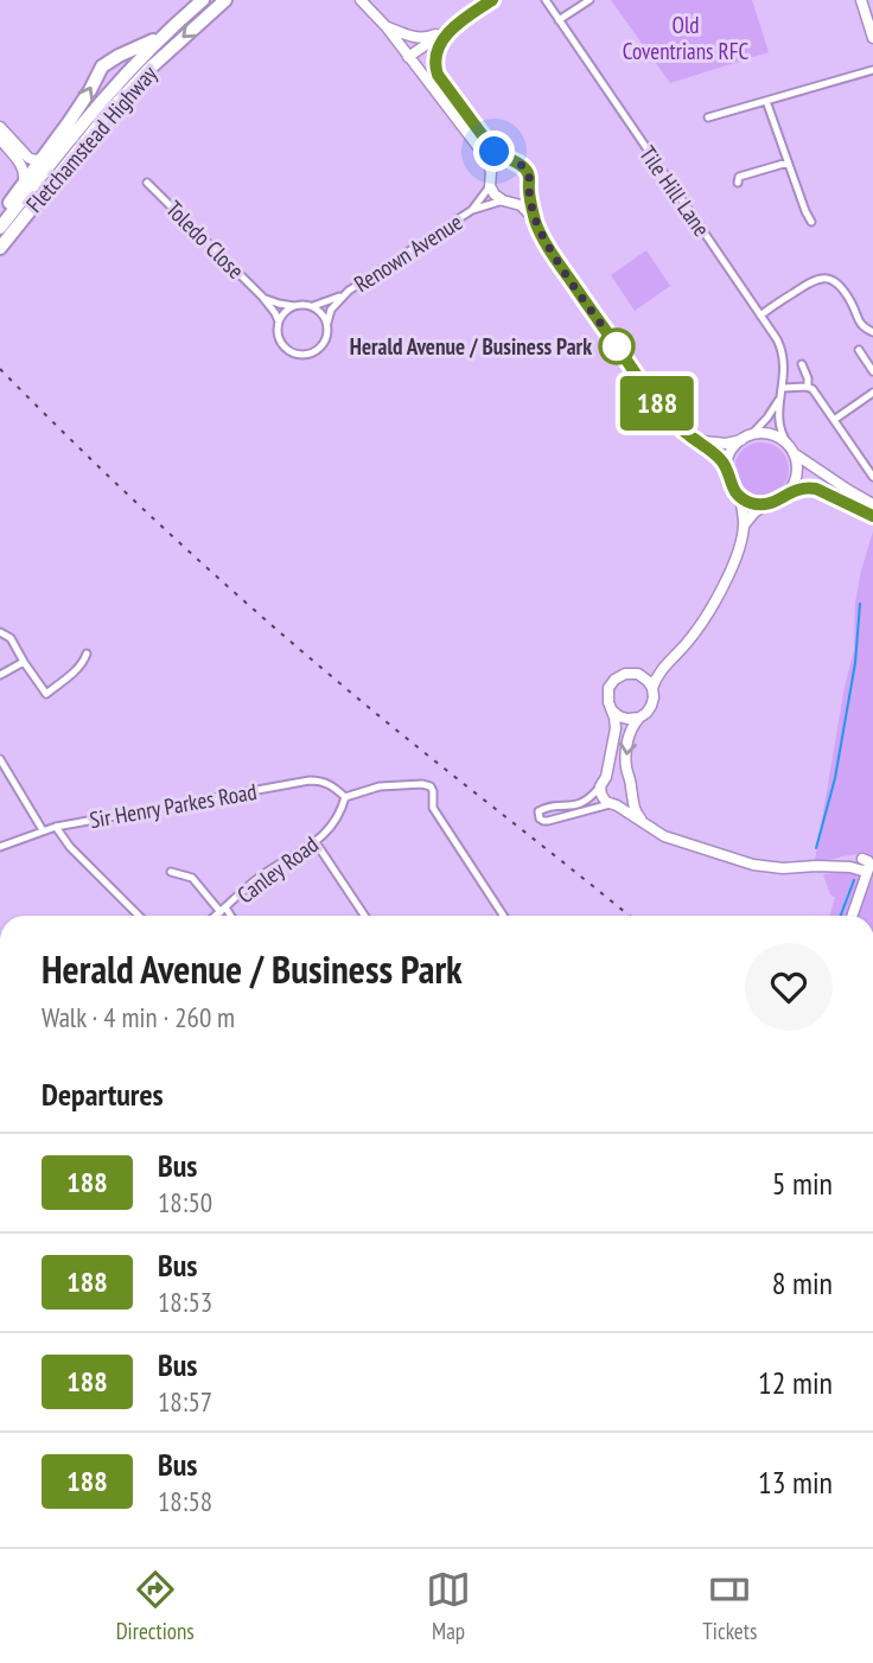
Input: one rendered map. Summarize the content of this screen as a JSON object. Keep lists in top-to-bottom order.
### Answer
{
  "streets": {
    "highway": ["Fletchamstead Highway"],
    "street": [
      "Tile Hill Lane",
      "Toledo Close",
      "Renown Avenue",
      "Sir Henry Parkes Road",
      "Canley Road"
    ]
  },
  "crossings": [
    ["Toledo Close", "Renown Avenue"],
    ["Sir Henry Parkes Road", "Canley Road"]
  ],
  "parks": ["Old Coventrians RFC"],
  "places": ["Herald Avenue / Business Park"],
  "lines": ["bus line 188"],
  "page": {
    "on_map": "188",
    "heading": [
      ["Herald Avenue / Business Park", "Walk · 4 min · 260 m"],
      "Departures"
    ],
    "list": [
      {
        "mark": "188",
        "name": "Bus",
        "note": "18:50",
        "value": "5 min"
      },
      {
        "mark": "188",
        "name": "Bus",
        "note": "18:53",
        "value": "8 min"
      },
      {
        "mark": "188",
        "name": "Bus",
        "note": "18:57",
        "value": "12 min"
      },
      {
        "mark": "188",
        "name": "Bus",
        "note": "18:58",
        "value": "13 min"
      }
    ],
    "tabs": ["Directions", "Map", "Tickets"]
  }
}
